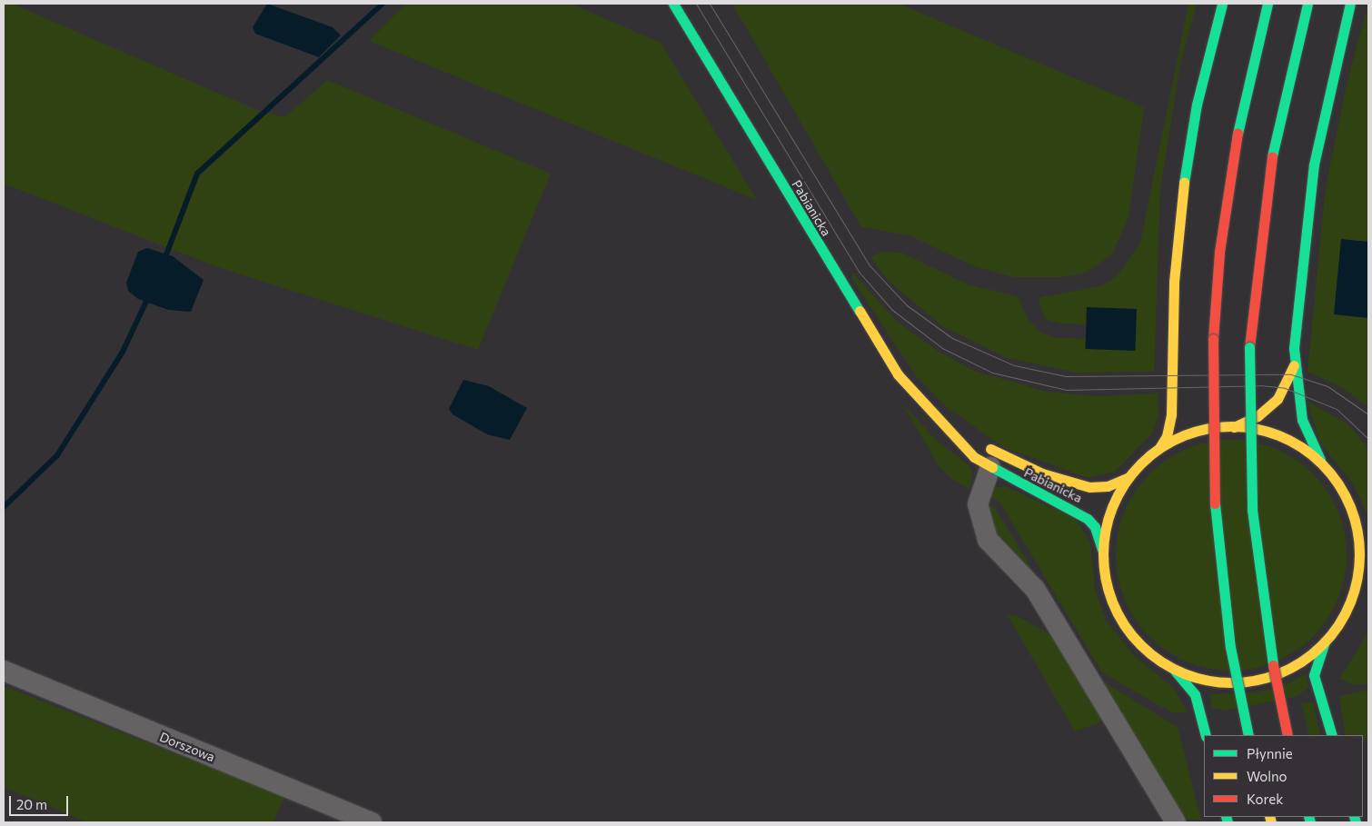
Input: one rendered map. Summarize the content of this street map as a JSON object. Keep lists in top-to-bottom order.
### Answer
{
  "streets": {
    "main road": ["Pabianicka"],
    "street": ["Dorszowa"]
  },
  "legend": ["Płynnie", "Wolno", "Korek"],
  "scale_bar": "20 m"
}
